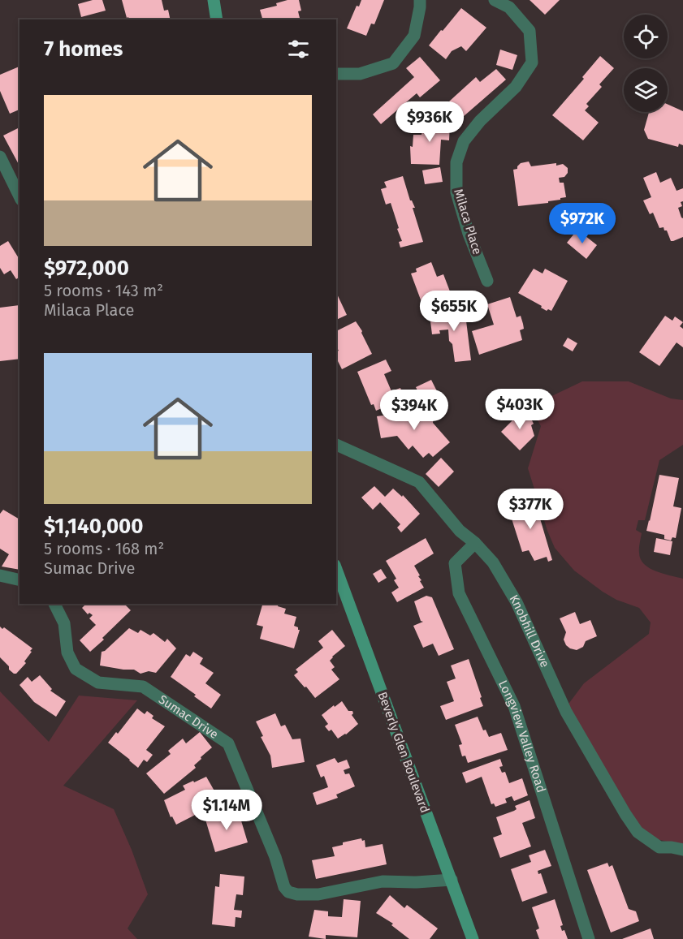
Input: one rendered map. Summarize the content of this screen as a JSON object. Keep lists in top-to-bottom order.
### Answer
{
  "streets": {
    "main road": ["Beverly Glen Boulevard"],
    "street": [
      "Milaca Place",
      "Knobhill Drive",
      "Sumac Drive",
      "Longview Valley Road"
    ]
  },
  "crossings": [
    ["Knobhill Drive", "Longview Valley Road"],
    ["Sumac Drive", "Beverly Glen Boulevard"]
  ],
  "page": {
    "heading": "7 homes",
    "list": [
      {
        "name": "$972,000",
        "note": "5 rooms · 143 m² · Milaca Place"
      },
      {
        "name": "$1,140,000",
        "note": "5 rooms · 168 m² · Sumac Drive"
      }
    ],
    "price": [
      "$936K",
      "$972K",
      "$655K",
      "$403K",
      "$394K",
      "$377K",
      "$1.14M"
    ]
  }
}
